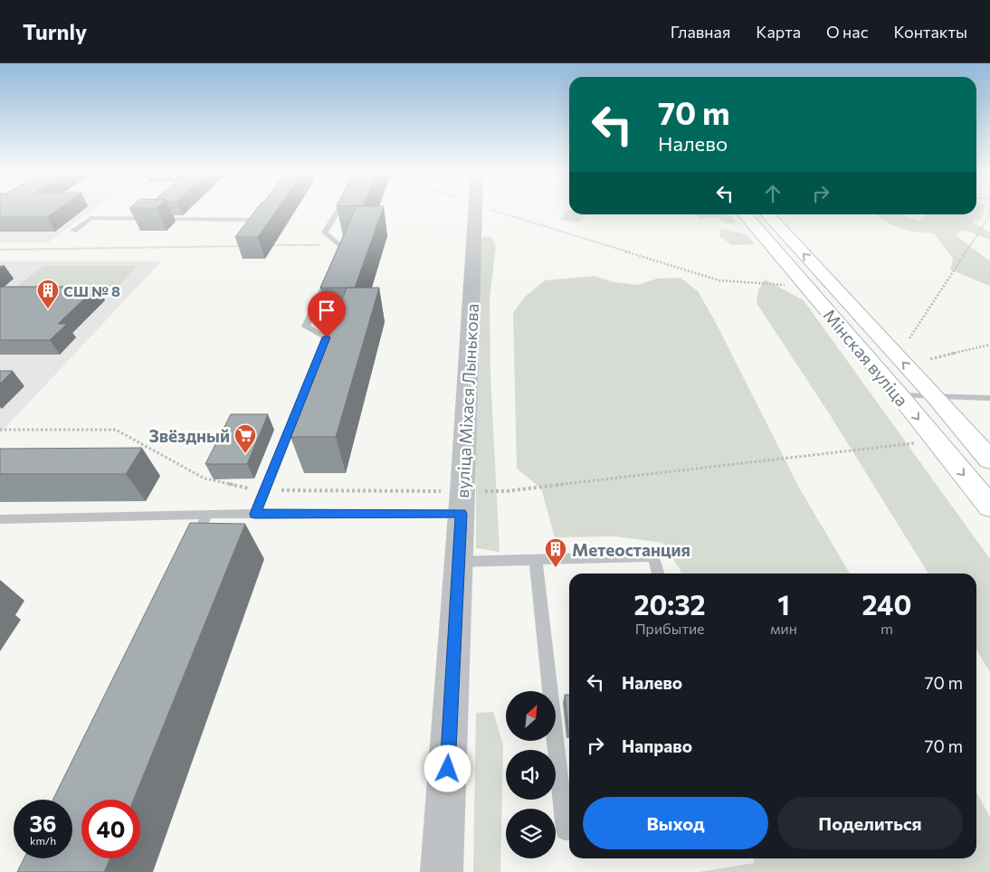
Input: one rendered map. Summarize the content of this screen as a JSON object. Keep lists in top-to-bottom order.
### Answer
{
  "streets": {
    "main road": ["Мінская вуліца"],
    "street": ["вуліца Міхася Лынькова"]
  },
  "places": {
    "building": ["СШ № 8", "Метеостанция"],
    "supermarket": ["Звёздный"]
  },
  "north": "top right",
  "page": {
    "header": "Turnly",
    "nav": [
      "Главная",
      "Карта",
      "О нас",
      "Контакты"
    ],
    "turn": ["70 m", "Налево"],
    "eta": [
      "20:32",
      "Прибытие",
      "1",
      "мин",
      "240",
      "m"
    ],
    "list": [
      {
        "name": "Налево",
        "value": "70 m"
      },
      {
        "name": "Направо",
        "value": "70 m"
      }
    ],
    "buttons": ["Выход", "Поделиться"],
    "speed": "36 km/h",
    "limit": "40"
  }
}
